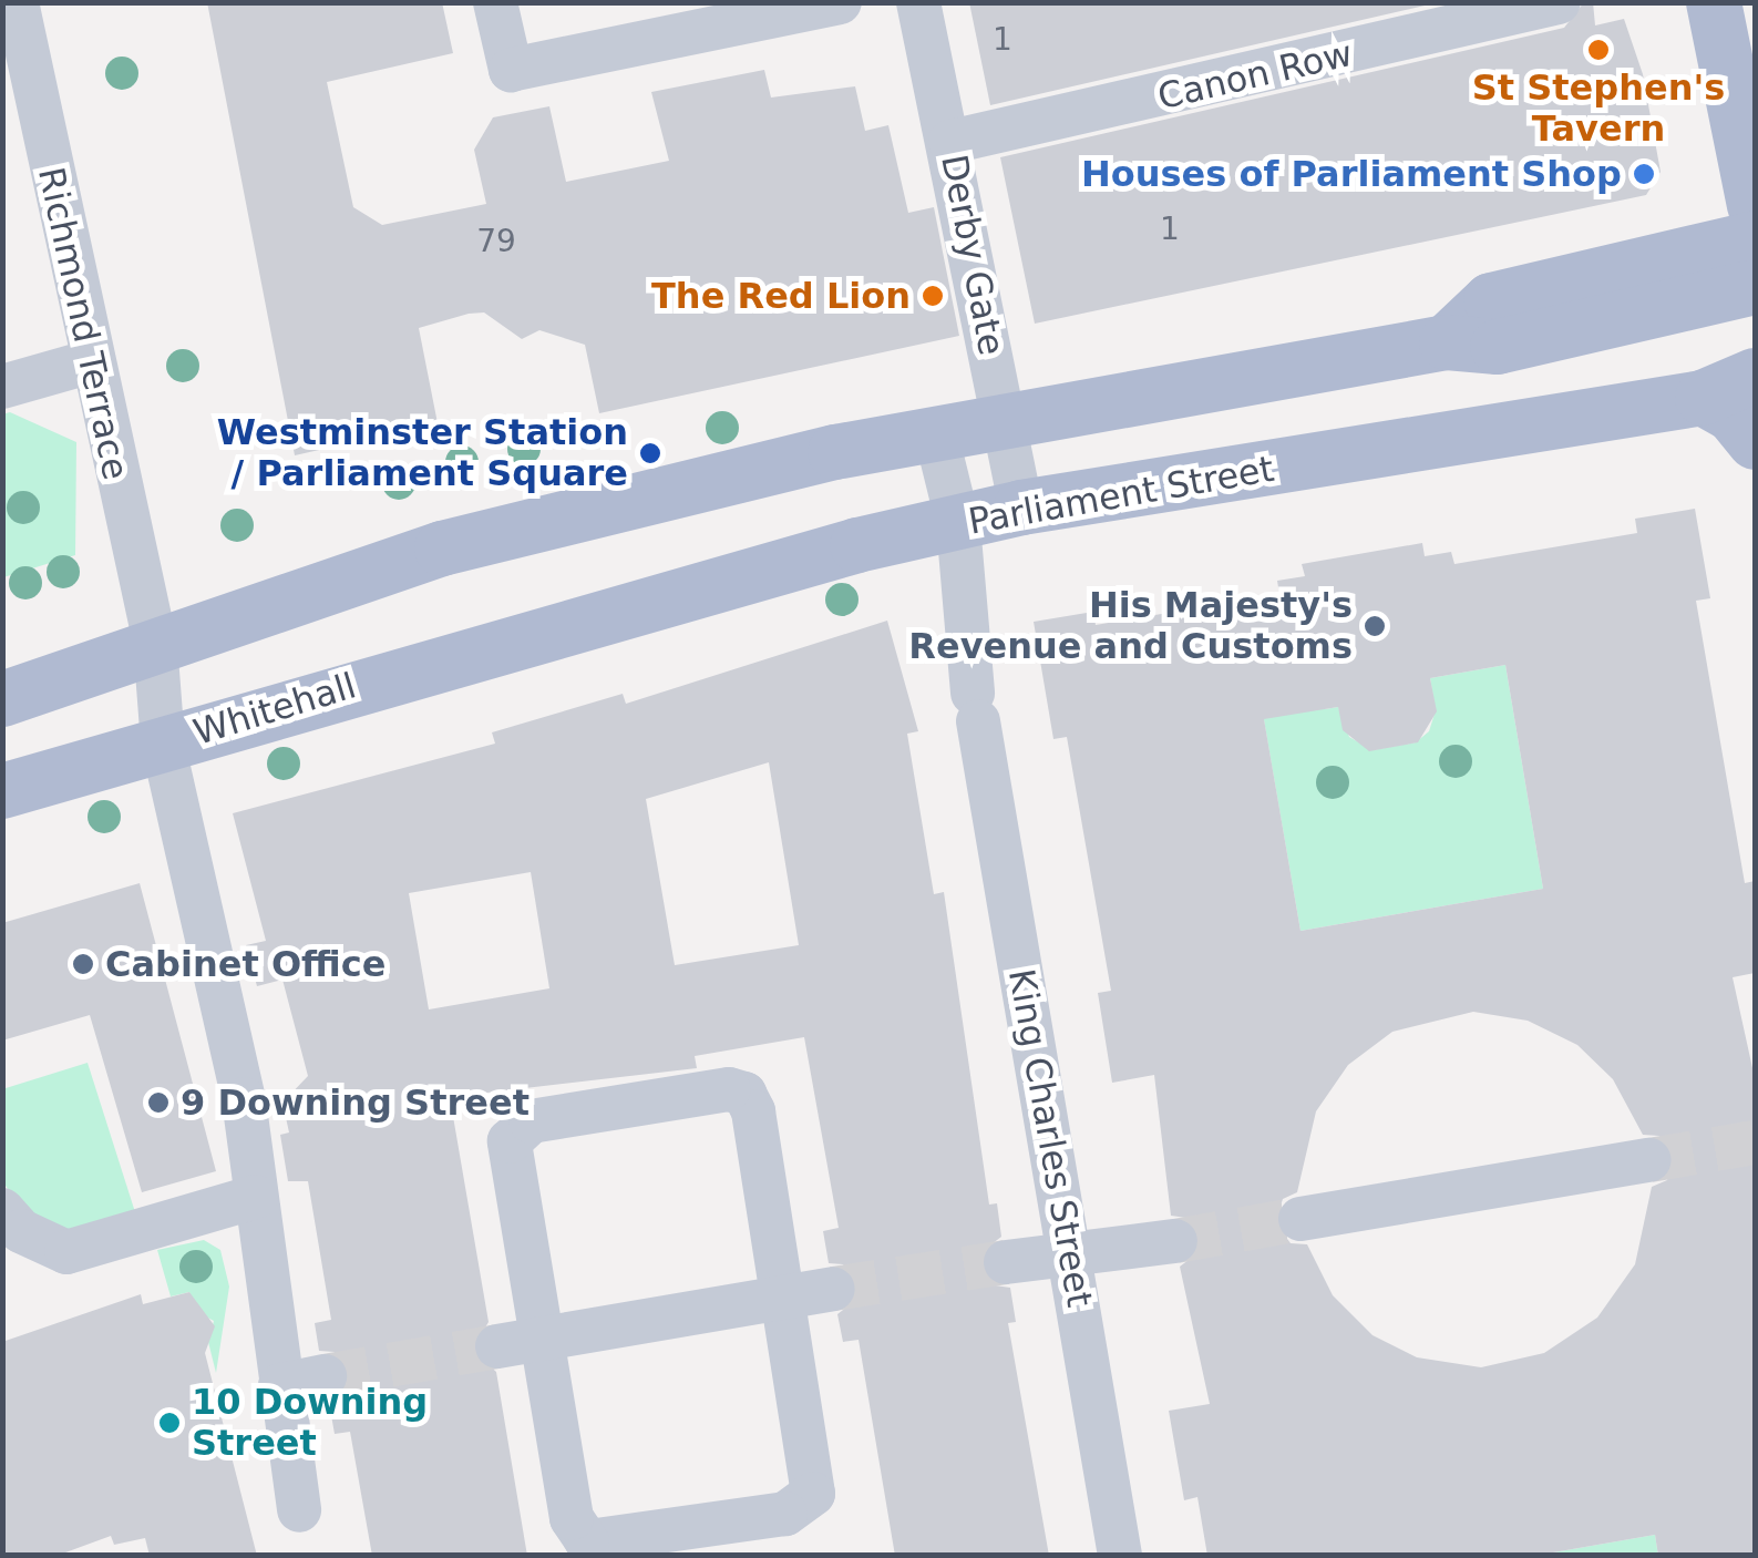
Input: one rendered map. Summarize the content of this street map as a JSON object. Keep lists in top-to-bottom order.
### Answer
{
  "streets": {
    "main road": ["Parliament Street", "Whitehall"],
    "street": [
      "Canon Row",
      "Derby Gate",
      "Richmond Terrace",
      "King Charles Street"
    ]
  },
  "crossings": [
    ["Canon Row", "Derby Gate"],
    ["Derby Gate", "Parliament Street"],
    ["Richmond Terrace", "Whitehall"],
    ["Parliament Street", "Whitehall"],
    ["Parliament Street", "King Charles Street"]
  ],
  "places": [
    "St Stephen's Tavern",
    "Houses of Parliament Shop",
    "The Red Lion",
    "Westminster Station / Parliament Square",
    "His Majesty's Revenue and Customs",
    "Cabinet Office",
    "9 Downing Street",
    "10 Downing Street"
  ],
  "house_numbers": ["1", "1", "79"]
}
